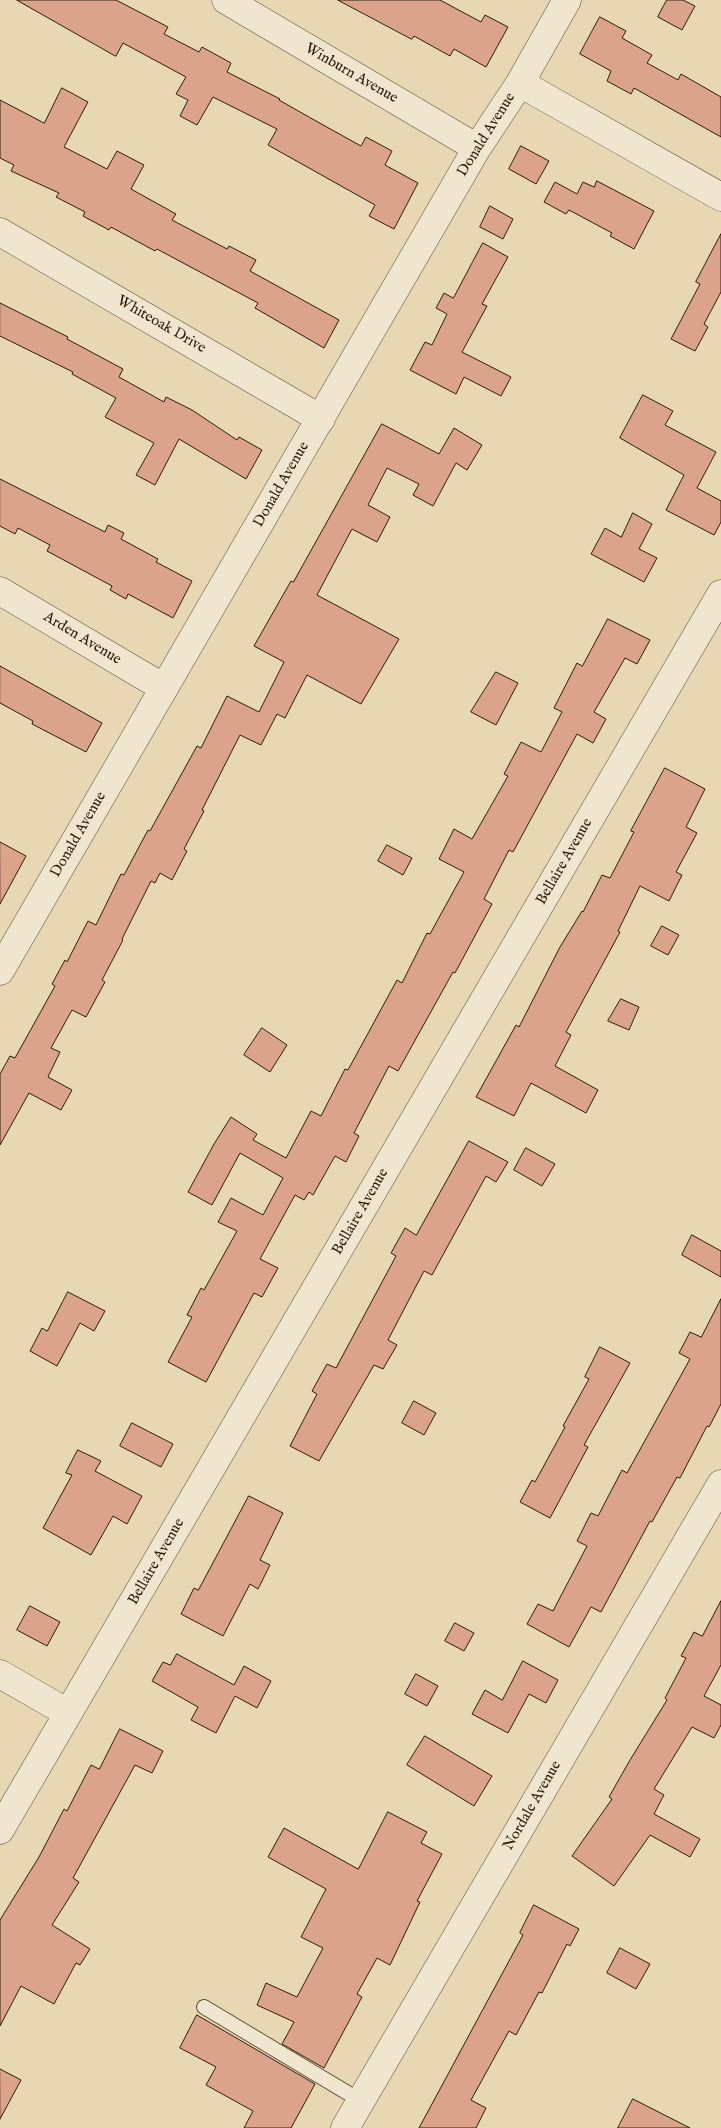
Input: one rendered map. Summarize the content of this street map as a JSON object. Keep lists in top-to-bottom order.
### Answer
{
  "streets": {
    "street": [
      "Winburn Avenue",
      "Donald Avenue",
      "Whiteoak Drive",
      "Arden Avenue",
      "Bellaire Avenue",
      "Nordale Avenue"
    ]
  },
  "crossings": [
    ["Winburn Avenue", "Donald Avenue"],
    ["Donald Avenue", "Whiteoak Drive"],
    ["Donald Avenue", "Arden Avenue"]
  ]
}
